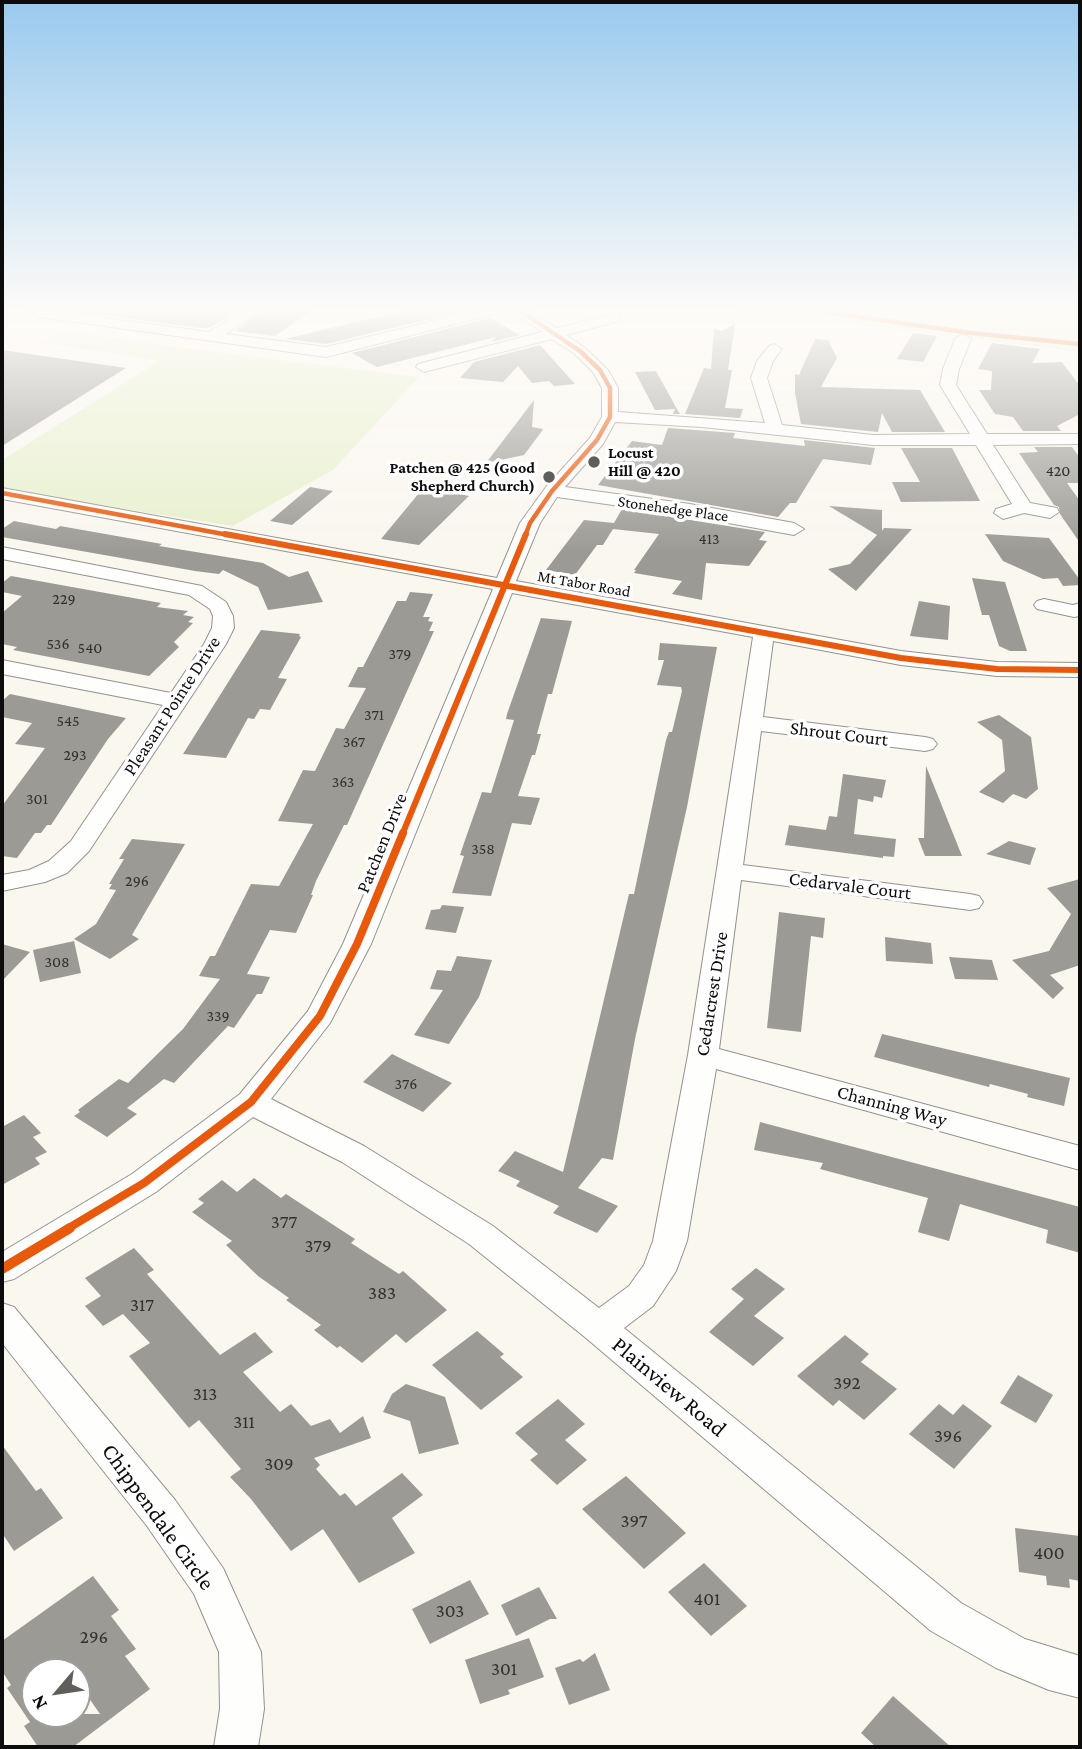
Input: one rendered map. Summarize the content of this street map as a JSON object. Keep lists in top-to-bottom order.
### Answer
{
  "streets": {
    "street": [
      "Stonehedge Place",
      "Mt Tabor Road",
      "Pleasant Pointe Drive",
      "Shrout Court",
      "Patchen Drive",
      "Cedarvale Court",
      "Cedarcrest Drive",
      "Channing Way",
      "Plainview Road",
      "Chippendale Circle"
    ]
  },
  "crossings": [
    ["Stonehedge Place", "Patchen Drive"],
    ["Mt Tabor Road", "Patchen Drive"],
    ["Mt Tabor Road", "Cedarcrest Drive"],
    ["Shrout Court", "Cedarcrest Drive"],
    ["Patchen Drive", "Plainview Road"],
    ["Cedarvale Court", "Cedarcrest Drive"],
    ["Cedarcrest Drive", "Channing Way"],
    ["Cedarcrest Drive", "Plainview Road"]
  ],
  "places": ["Locust Hill @ 420", "Patchen @ 425 (Good Shepherd Church)"],
  "house_numbers": [
    "420",
    "413",
    "229",
    "536",
    "540",
    "379",
    "371",
    "545",
    "367",
    "293",
    "363",
    "301",
    "358",
    "296",
    "308",
    "339",
    "376",
    "377",
    "379",
    "383",
    "317",
    "392",
    "313",
    "311",
    "396",
    "309",
    "397",
    "400",
    "401",
    "303",
    "296",
    "301"
  ],
  "north": "bottom left"
}
